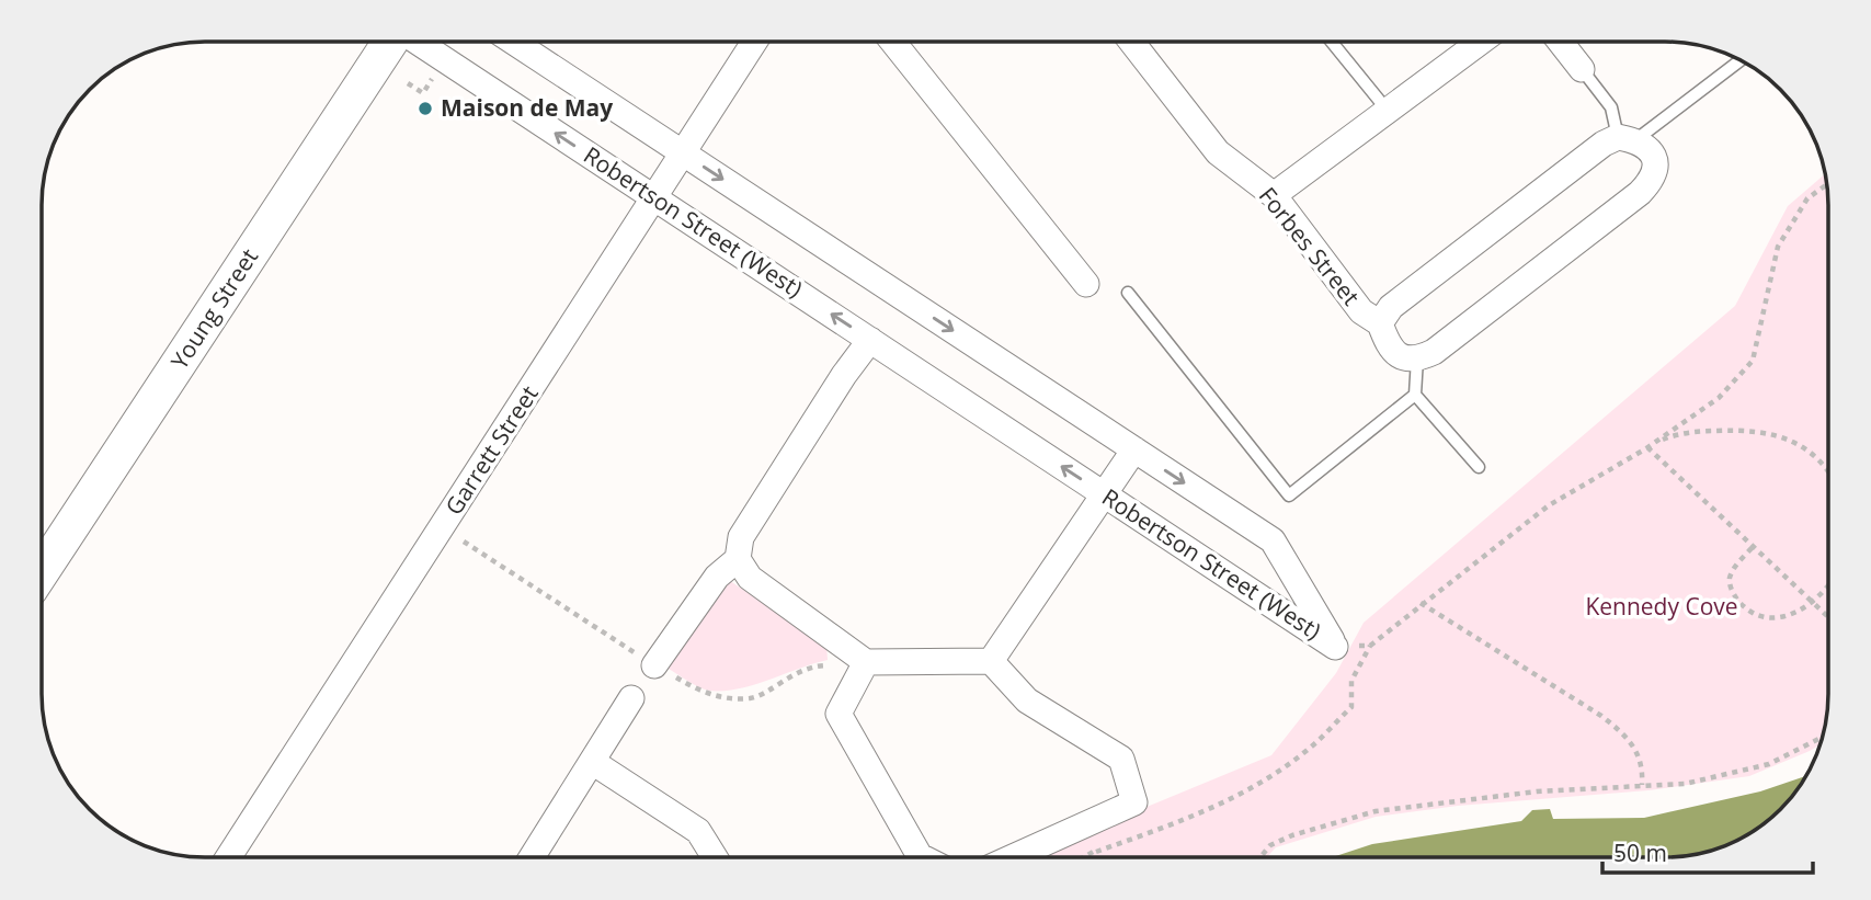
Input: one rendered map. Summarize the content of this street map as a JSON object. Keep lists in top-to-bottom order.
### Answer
{
  "streets": {
    "main road": ["Young Street"],
    "street": ["Robertson Street (West)", "Forbes Street", "Garrett Street"]
  },
  "crossings": [
    ["Robertson Street (West)", "Garrett Street"]
  ],
  "parks": ["Kennedy Cove"],
  "places": ["Maison de May"],
  "scale_bar": "50 m"
}
